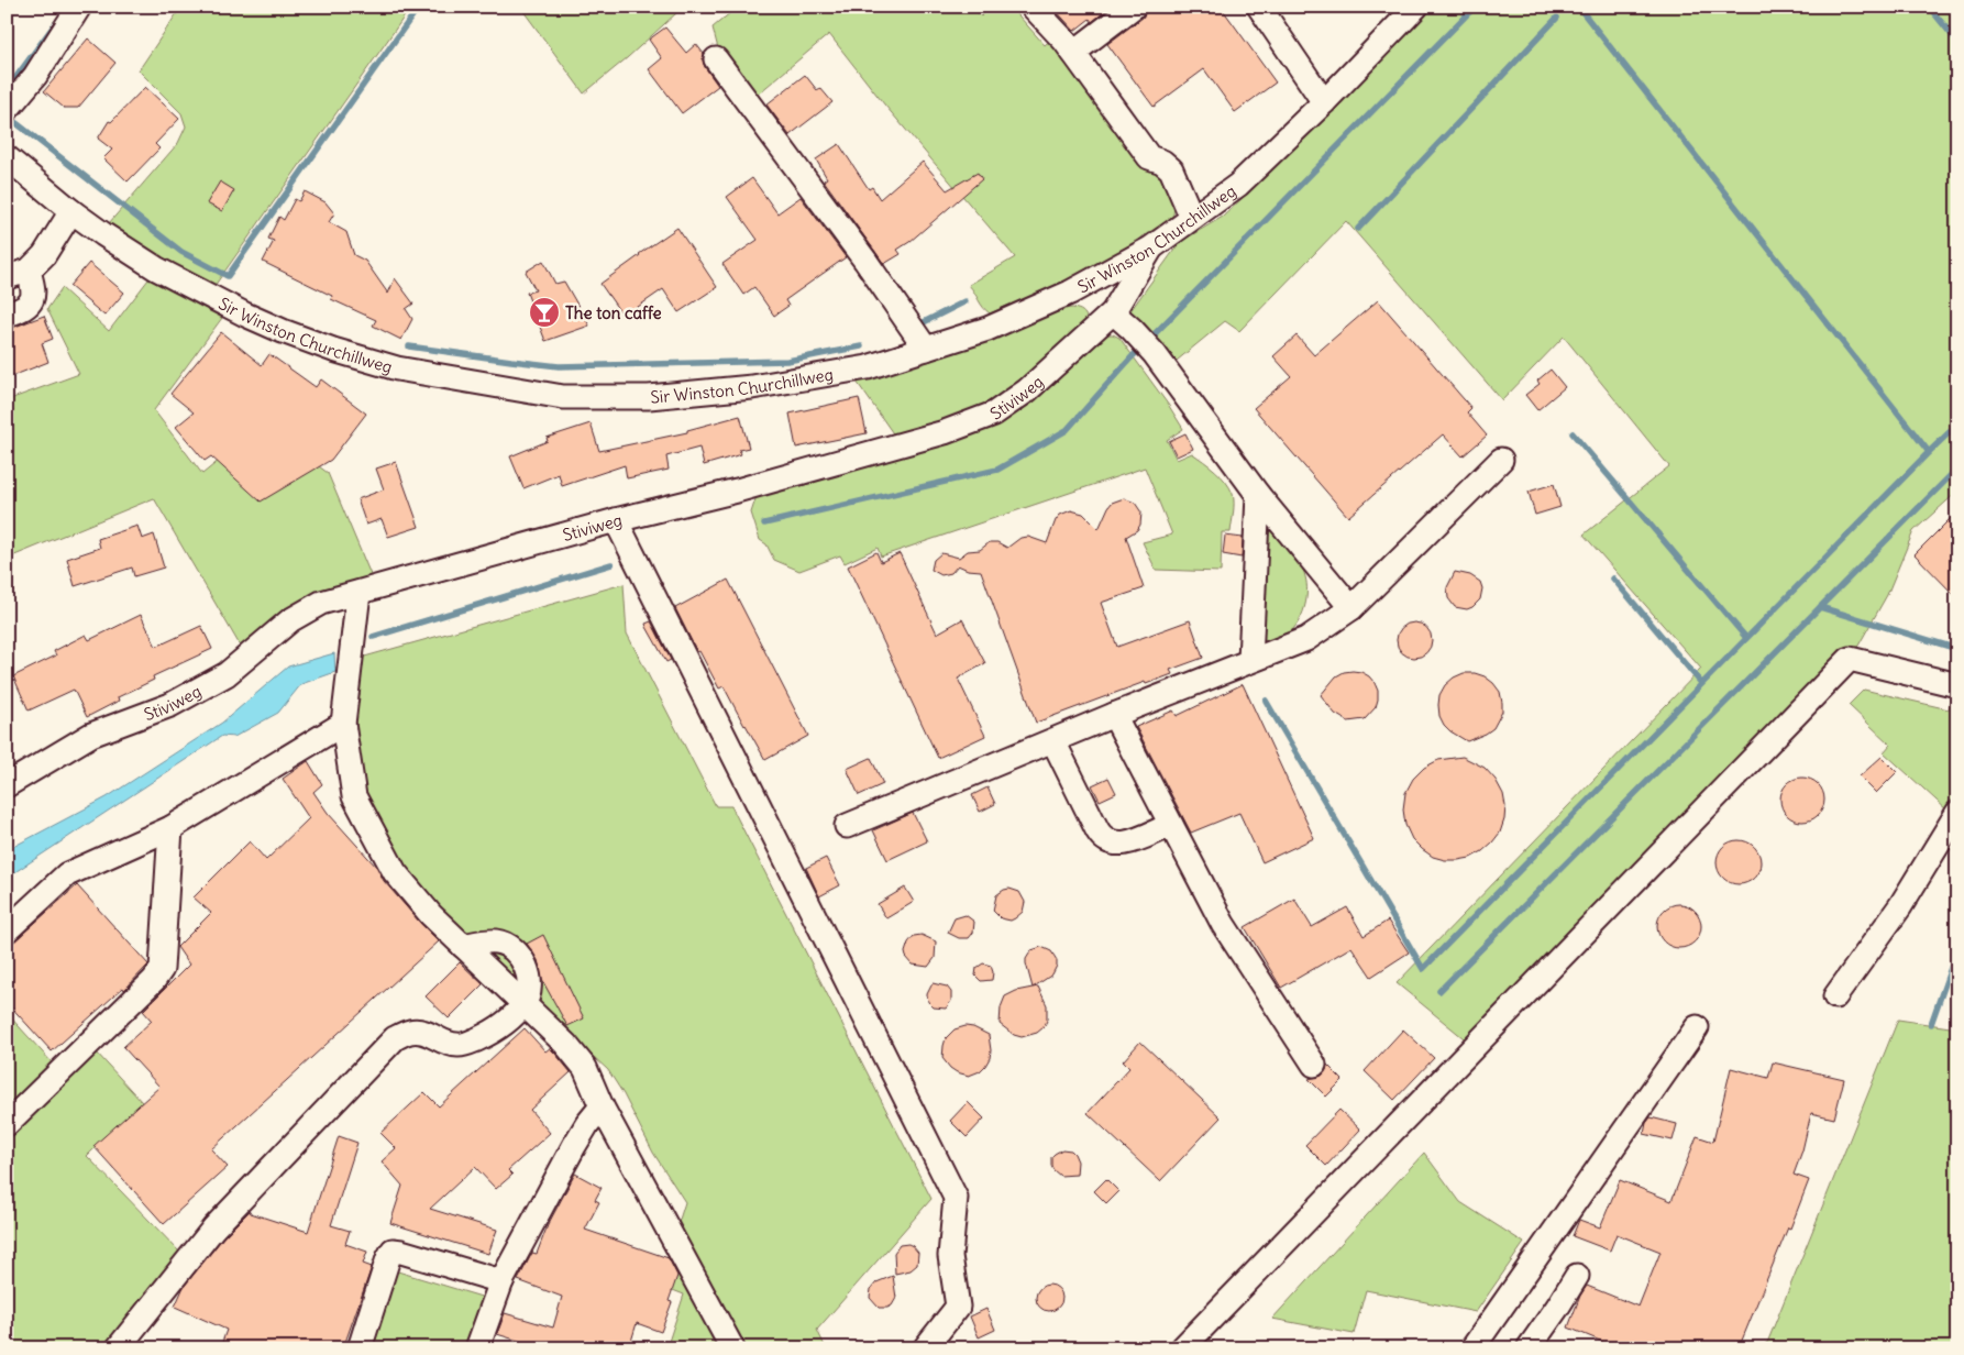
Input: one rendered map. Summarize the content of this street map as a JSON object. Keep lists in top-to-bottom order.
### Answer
{
  "streets": {
    "street": ["Sir Winston Churchillweg", "Stiviweg"]
  },
  "crossings": [
    ["Sir Winston Churchillweg", "Stiviweg"]
  ],
  "places": {
    "bar": ["The ton caffe"]
  }
}
